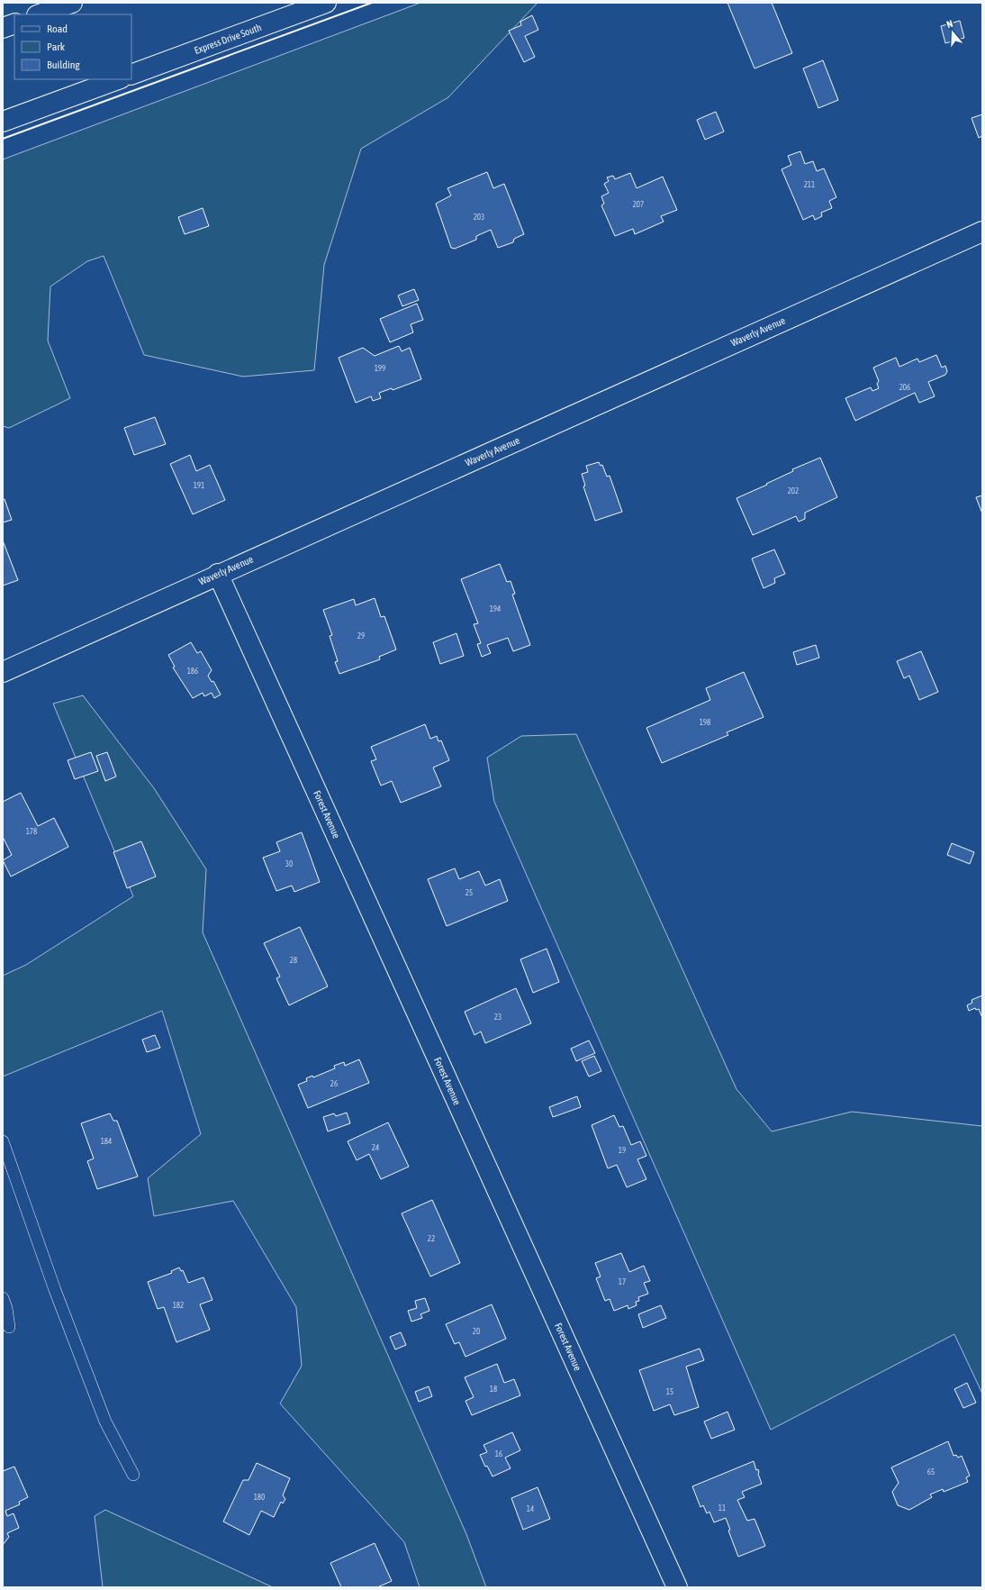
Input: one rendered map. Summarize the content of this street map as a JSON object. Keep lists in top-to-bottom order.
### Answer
{
  "streets": {
    "main road": ["Express Drive South", "Waverly Avenue", "Forest Avenue"]
  },
  "crossings": [
    ["Waverly Avenue", "Forest Avenue"]
  ],
  "house_numbers": [
    "211",
    "207",
    "203",
    "199",
    "206",
    "191",
    "202",
    "194",
    "29",
    "186",
    "198",
    "178",
    "30",
    "25",
    "28",
    "23",
    "26",
    "184",
    "24",
    "19",
    "22",
    "17",
    "182",
    "20",
    "18",
    "15",
    "16",
    "65",
    "180",
    "11",
    "14"
  ],
  "legend": ["Road", "Park", "Building"],
  "north": "top"
}
